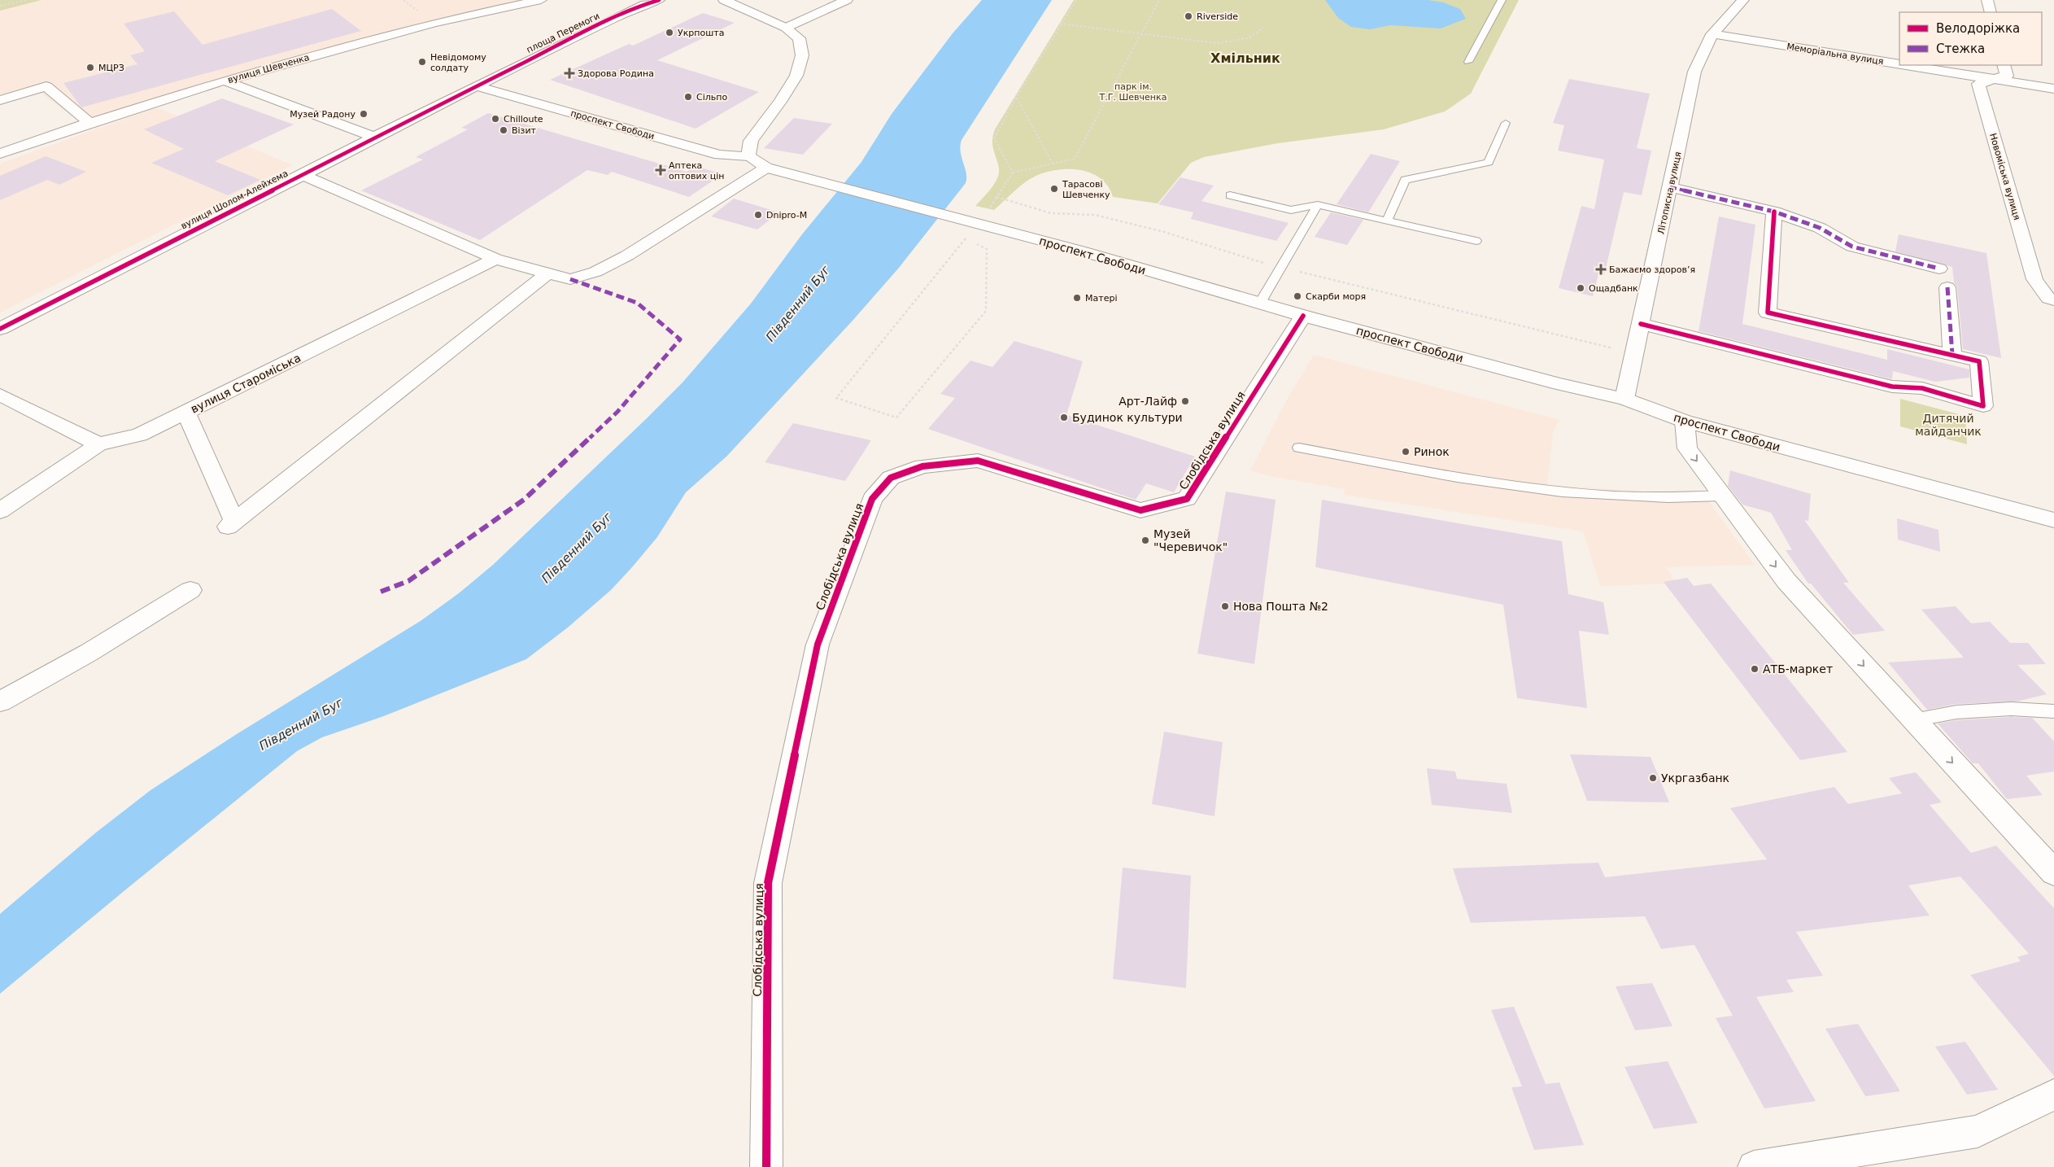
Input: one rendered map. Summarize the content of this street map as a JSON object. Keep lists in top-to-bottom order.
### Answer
{
  "streets": {
    "street": [
      "площа Перемоги",
      "Меморіальна вулиця",
      "вулиця Шевченка",
      "проспект Свободи",
      "Новоміська вулиця",
      "Літописна вулиця",
      "вулиця Шолом-Алейхема",
      "вулиця Староміська",
      "Слобідська вулиця"
    ]
  },
  "crossings": [
    ["площа Перемоги", "проспект Свободи"],
    ["площа Перемоги", "вулиця Шолом-Алейхема"],
    ["Меморіальна вулиця", "Новоміська вулиця"],
    ["Меморіальна вулиця", "Літописна вулиця"],
    ["проспект Свободи", "Літописна вулиця"],
    ["проспект Свободи", "вулиця Шолом-Алейхема"],
    ["проспект Свободи", "Слобідська вулиця"]
  ],
  "districts": ["Хмільник"],
  "water": ["Південний Буг"],
  "parks": ["парк ім. Т.Г. Шевченка", "Дитячий майданчик"],
  "places": {
    "other": [
      "Riverside",
      "Укрпошта",
      "Невідомому солдату",
      "МЦРЗ",
      "Сільпо",
      "Музей Радону",
      "Chilloute",
      "Візит",
      "Тарасові Шевченку",
      "Dnipro-M",
      "Ощадбанк",
      "Скарби моря",
      "Матері",
      "Арт-Лайф",
      "Будинок культури",
      "Ринок",
      "Музей \"Черевичок\"",
      "Нова Пошта №2",
      "АТБ-маркет",
      "Укргазбанк"
    ],
    "health": ["Здорова Родина", "Аптека оптових цін", "Бажаємо здоров’я"]
  },
  "legend": ["Велодоріжка", "Стежка"]
}
